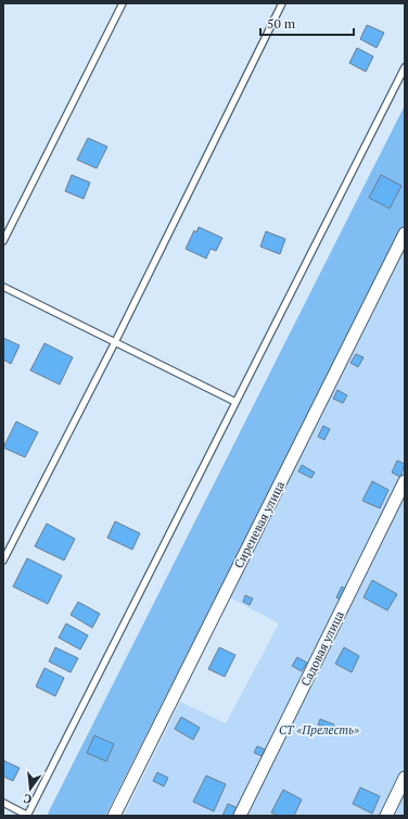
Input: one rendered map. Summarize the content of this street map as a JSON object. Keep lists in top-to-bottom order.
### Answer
{
  "streets": {
    "street": ["Сиреневая улица", "Садовая улица"]
  },
  "parks": ["СТ «Прелесть»"],
  "scale_bar": "50 m",
  "north": "bottom"
}
